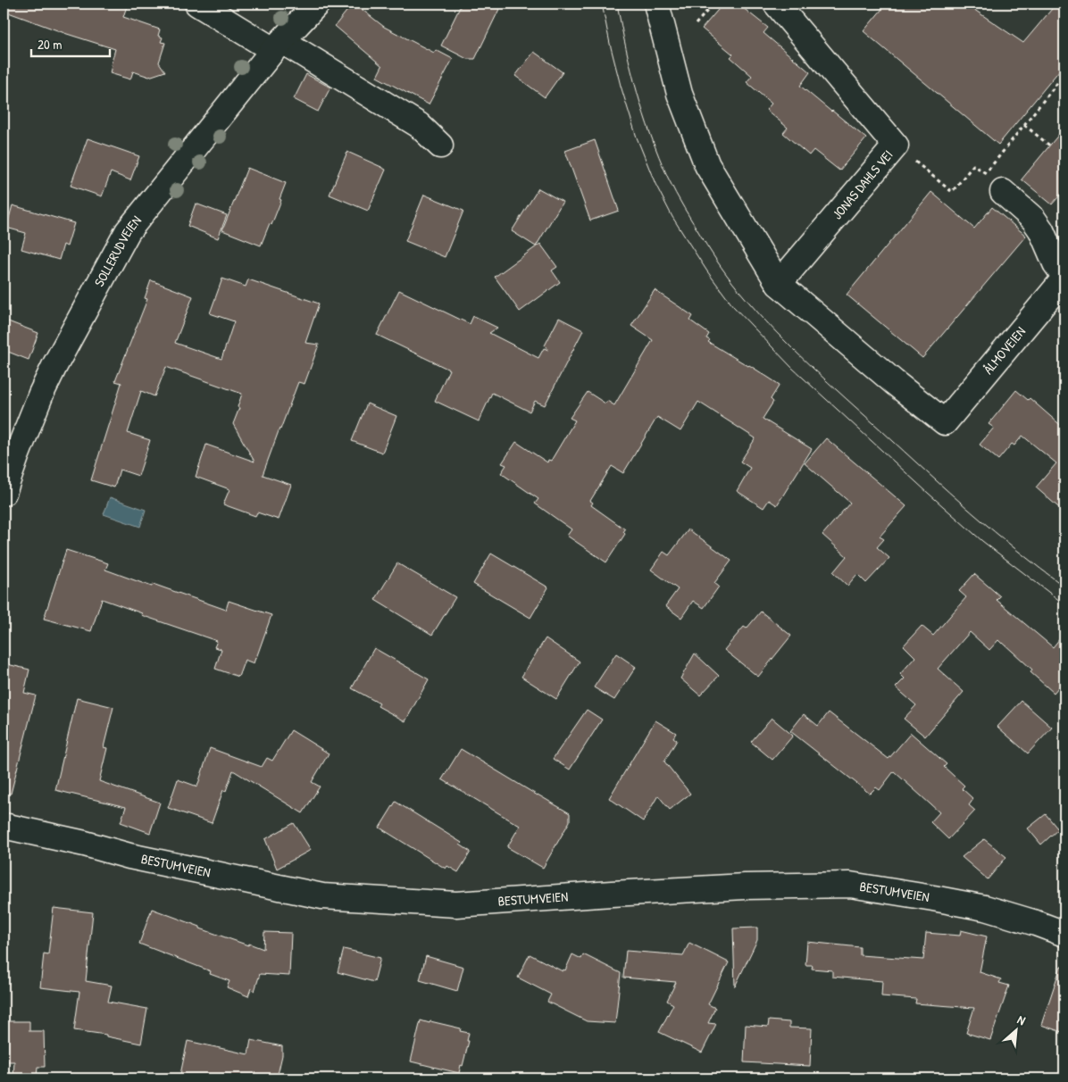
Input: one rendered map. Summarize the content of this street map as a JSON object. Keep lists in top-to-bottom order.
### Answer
{
  "streets": {
    "street": [
      "JONAS DAHLS VEI",
      "SOLLERUDVEIEN",
      "ÅLMOVEIEN",
      "BESTUMVEIEN"
    ]
  },
  "crossings": [
    ["JONAS DAHLS VEI", "ÅLMOVEIEN"]
  ],
  "scale_bar": "20 m",
  "north": "top right"
}
